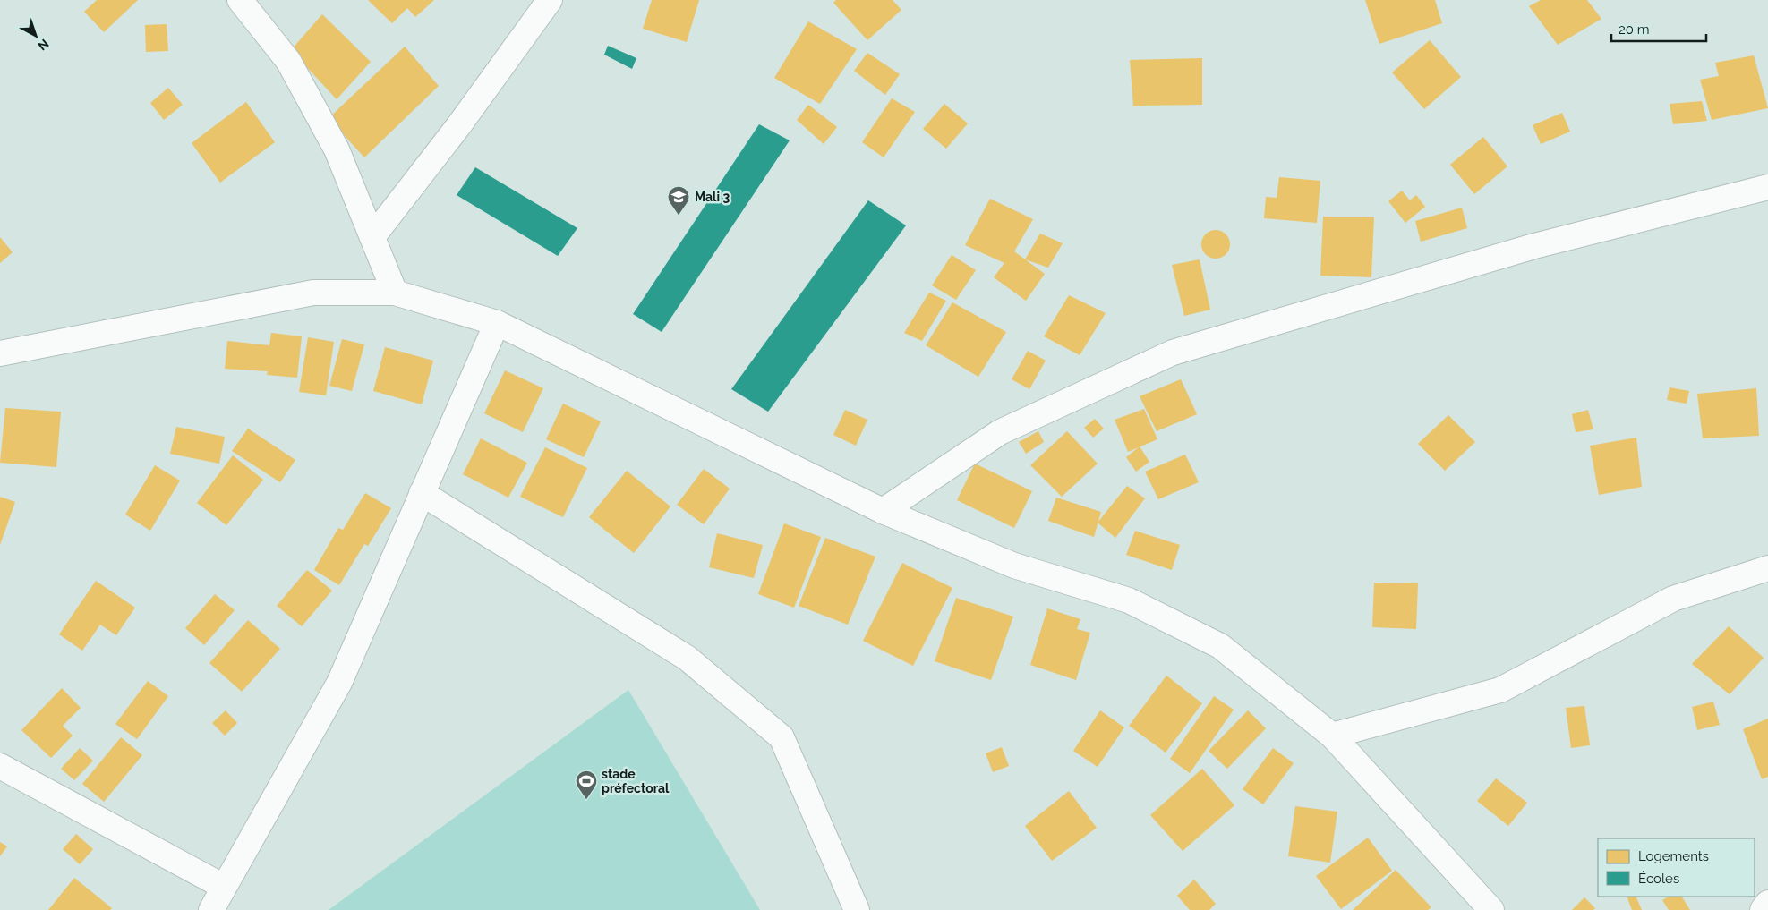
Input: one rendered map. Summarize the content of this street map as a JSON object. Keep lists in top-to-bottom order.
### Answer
{
  "places": {
    "school or university": ["Mali 3"],
    "sports": ["stade préfectoral"]
  },
  "legend": ["Logements", "Écoles"],
  "scale_bar": "20 m",
  "north": "bottom right"
}
